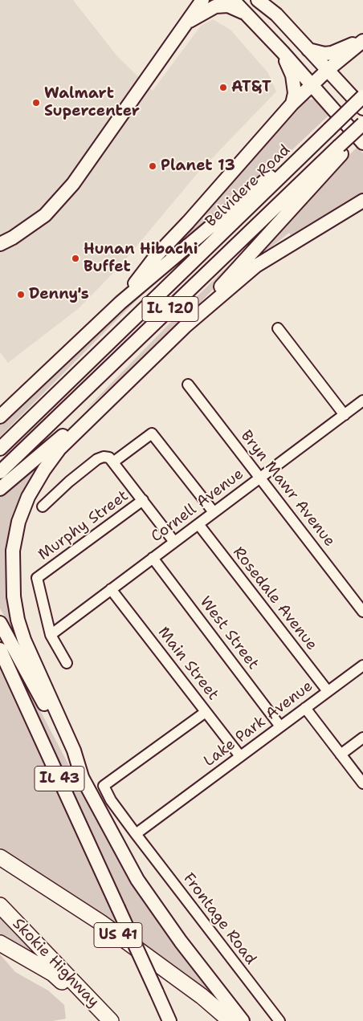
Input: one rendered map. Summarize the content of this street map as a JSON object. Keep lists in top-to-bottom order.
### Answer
{
  "streets": {
    "highway": ["US 41", "Skokie Highway"],
    "main road": ["Belvidere Road", "IL 120", "IL 43"],
    "street": [
      "Bryn Mawr Avenue",
      "Cornell Avenue",
      "Murphy Street",
      "Rosedale Avenue",
      "West Street",
      "Main Street",
      "Lake Park Avenue",
      "Frontage Road"
    ]
  },
  "crossings": [
    ["Bryn Mawr Avenue", "Cornell Avenue"],
    ["Cornell Avenue", "Murphy Street"],
    ["Cornell Avenue", "Rosedale Avenue"],
    ["Cornell Avenue", "West Street"],
    ["Cornell Avenue", "Main Street"],
    ["Rosedale Avenue", "Lake Park Avenue"],
    ["West Street", "Lake Park Avenue"],
    ["Main Street", "Lake Park Avenue"],
    ["Main Street", "Frontage Road"],
    ["Lake Park Avenue", "Frontage Road"]
  ],
  "places": [
    "AT&T",
    "Walmart Supercenter",
    "Planet 13",
    "Hunan Hibachi Buffet",
    "Denny's"
  ]
}
